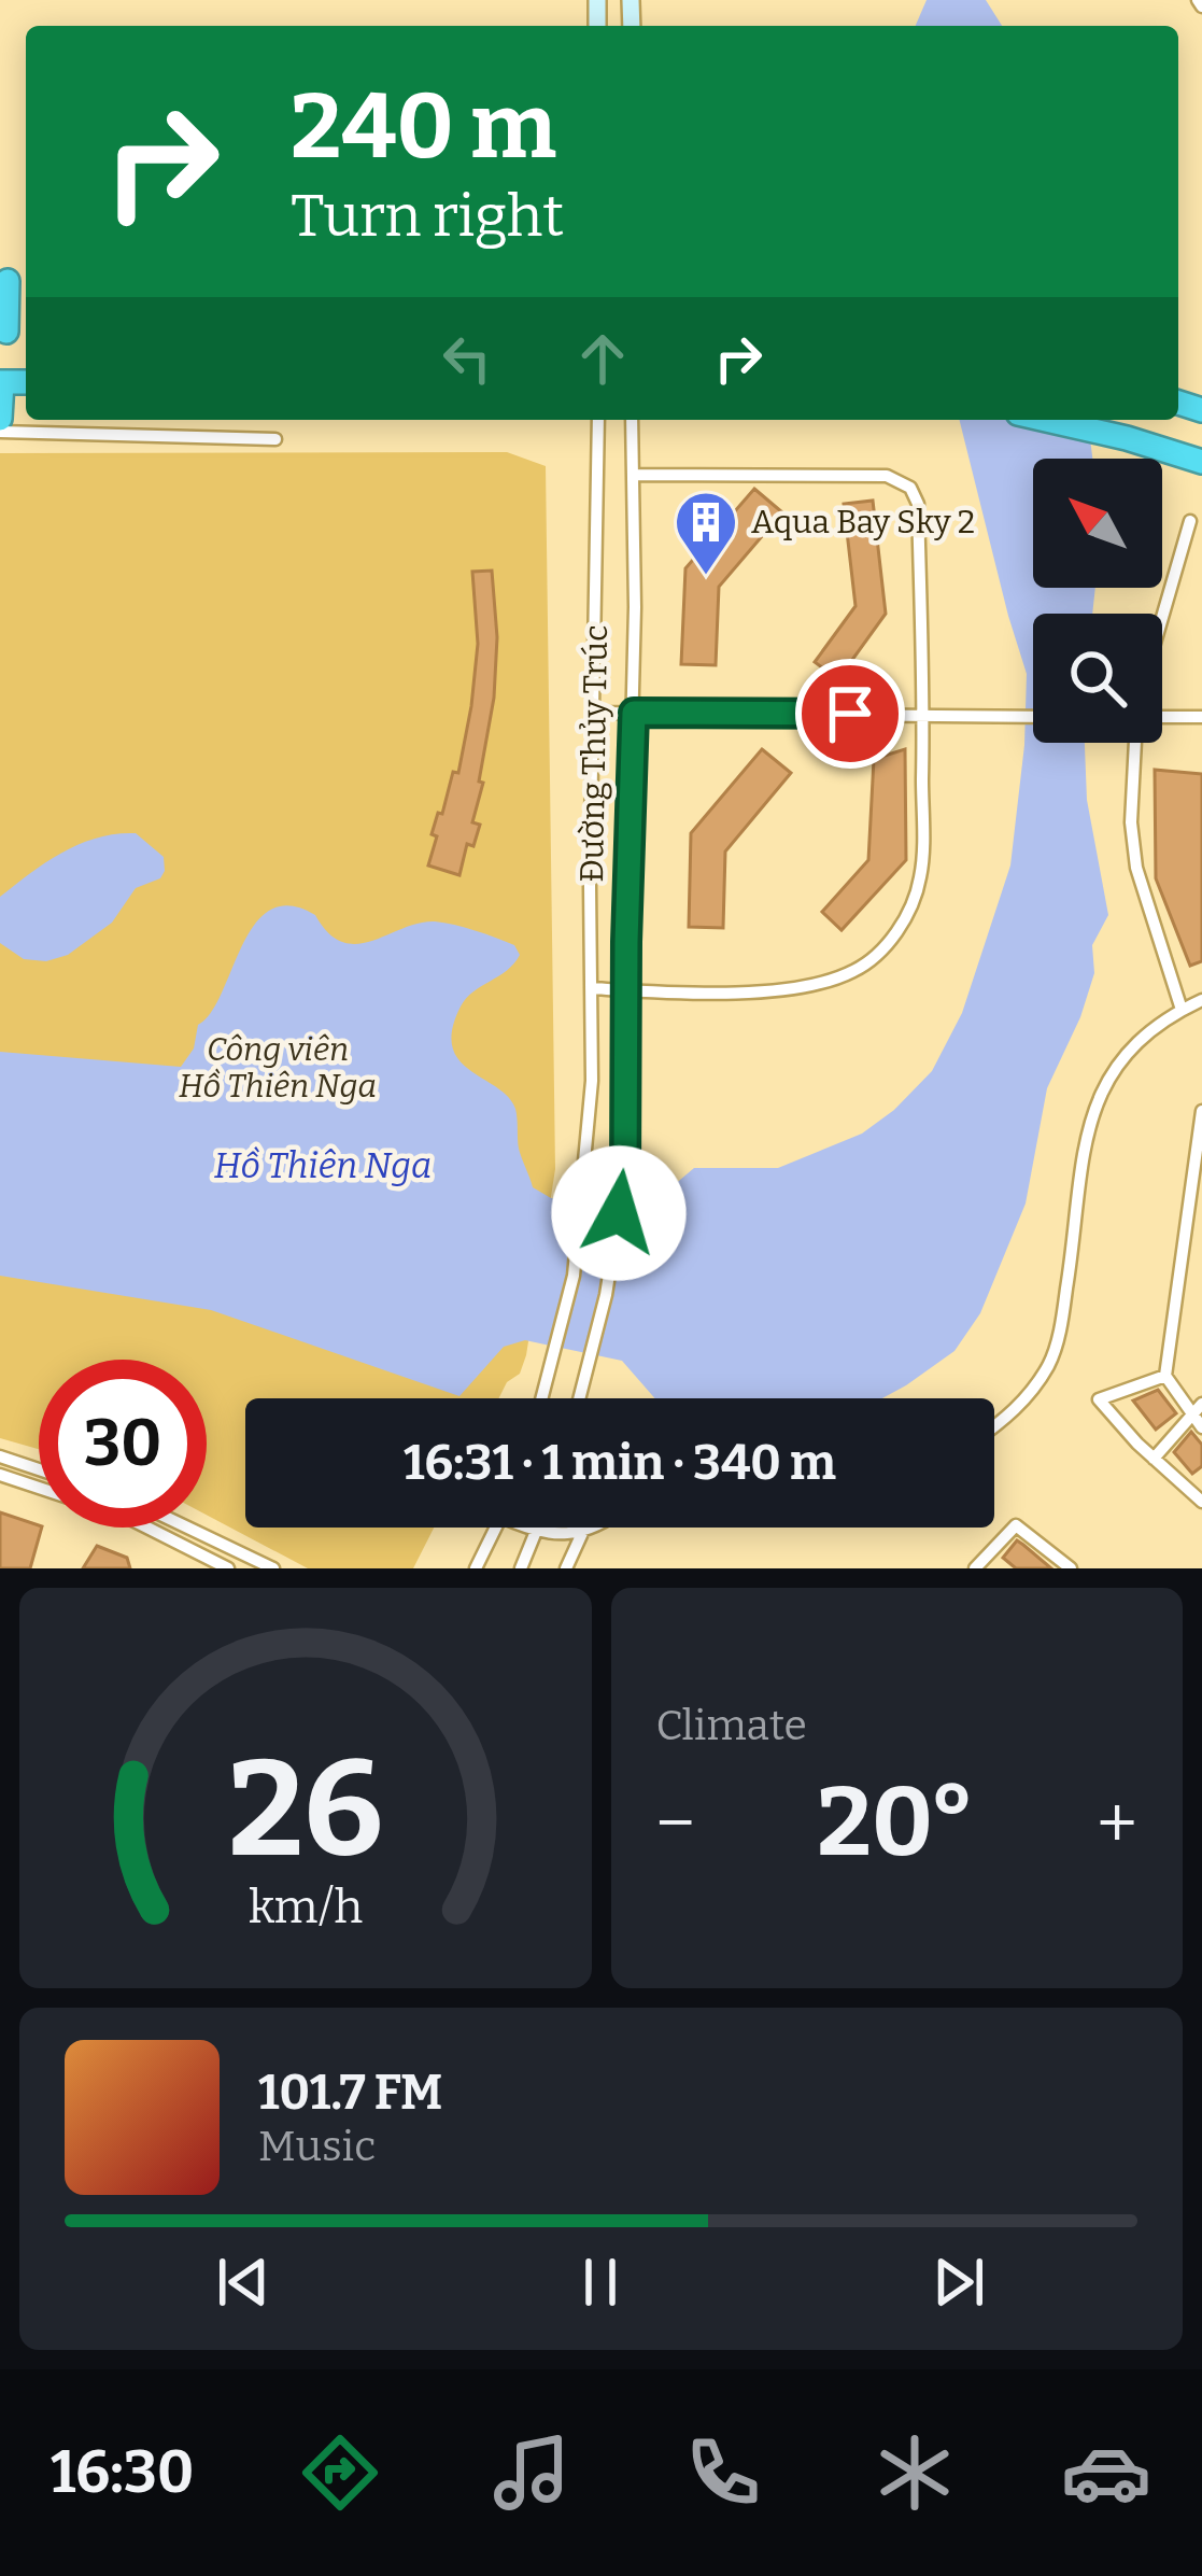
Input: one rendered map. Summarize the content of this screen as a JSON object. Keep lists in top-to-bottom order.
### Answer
{
  "streets": {
    "street": ["Đường Thủy Trúc"]
  },
  "water": ["Hồ Thiên Nga"],
  "parks": ["Công viên Hồ Thiên Nga"],
  "places": {
    "building": ["Aqua Bay Sky 2"]
  },
  "north": "top left",
  "page": {
    "turn": ["240 m", "Turn right"],
    "limit": "30",
    "trip": "16:31 · 1 min · 340 m",
    "tile": "Climate",
    "heat": ["−", "20°", "+"],
    "song": ["101.7 FM", "Music"],
    "tabs": "16:30",
    "gauge": ["26", "km/h"]
  }
}
